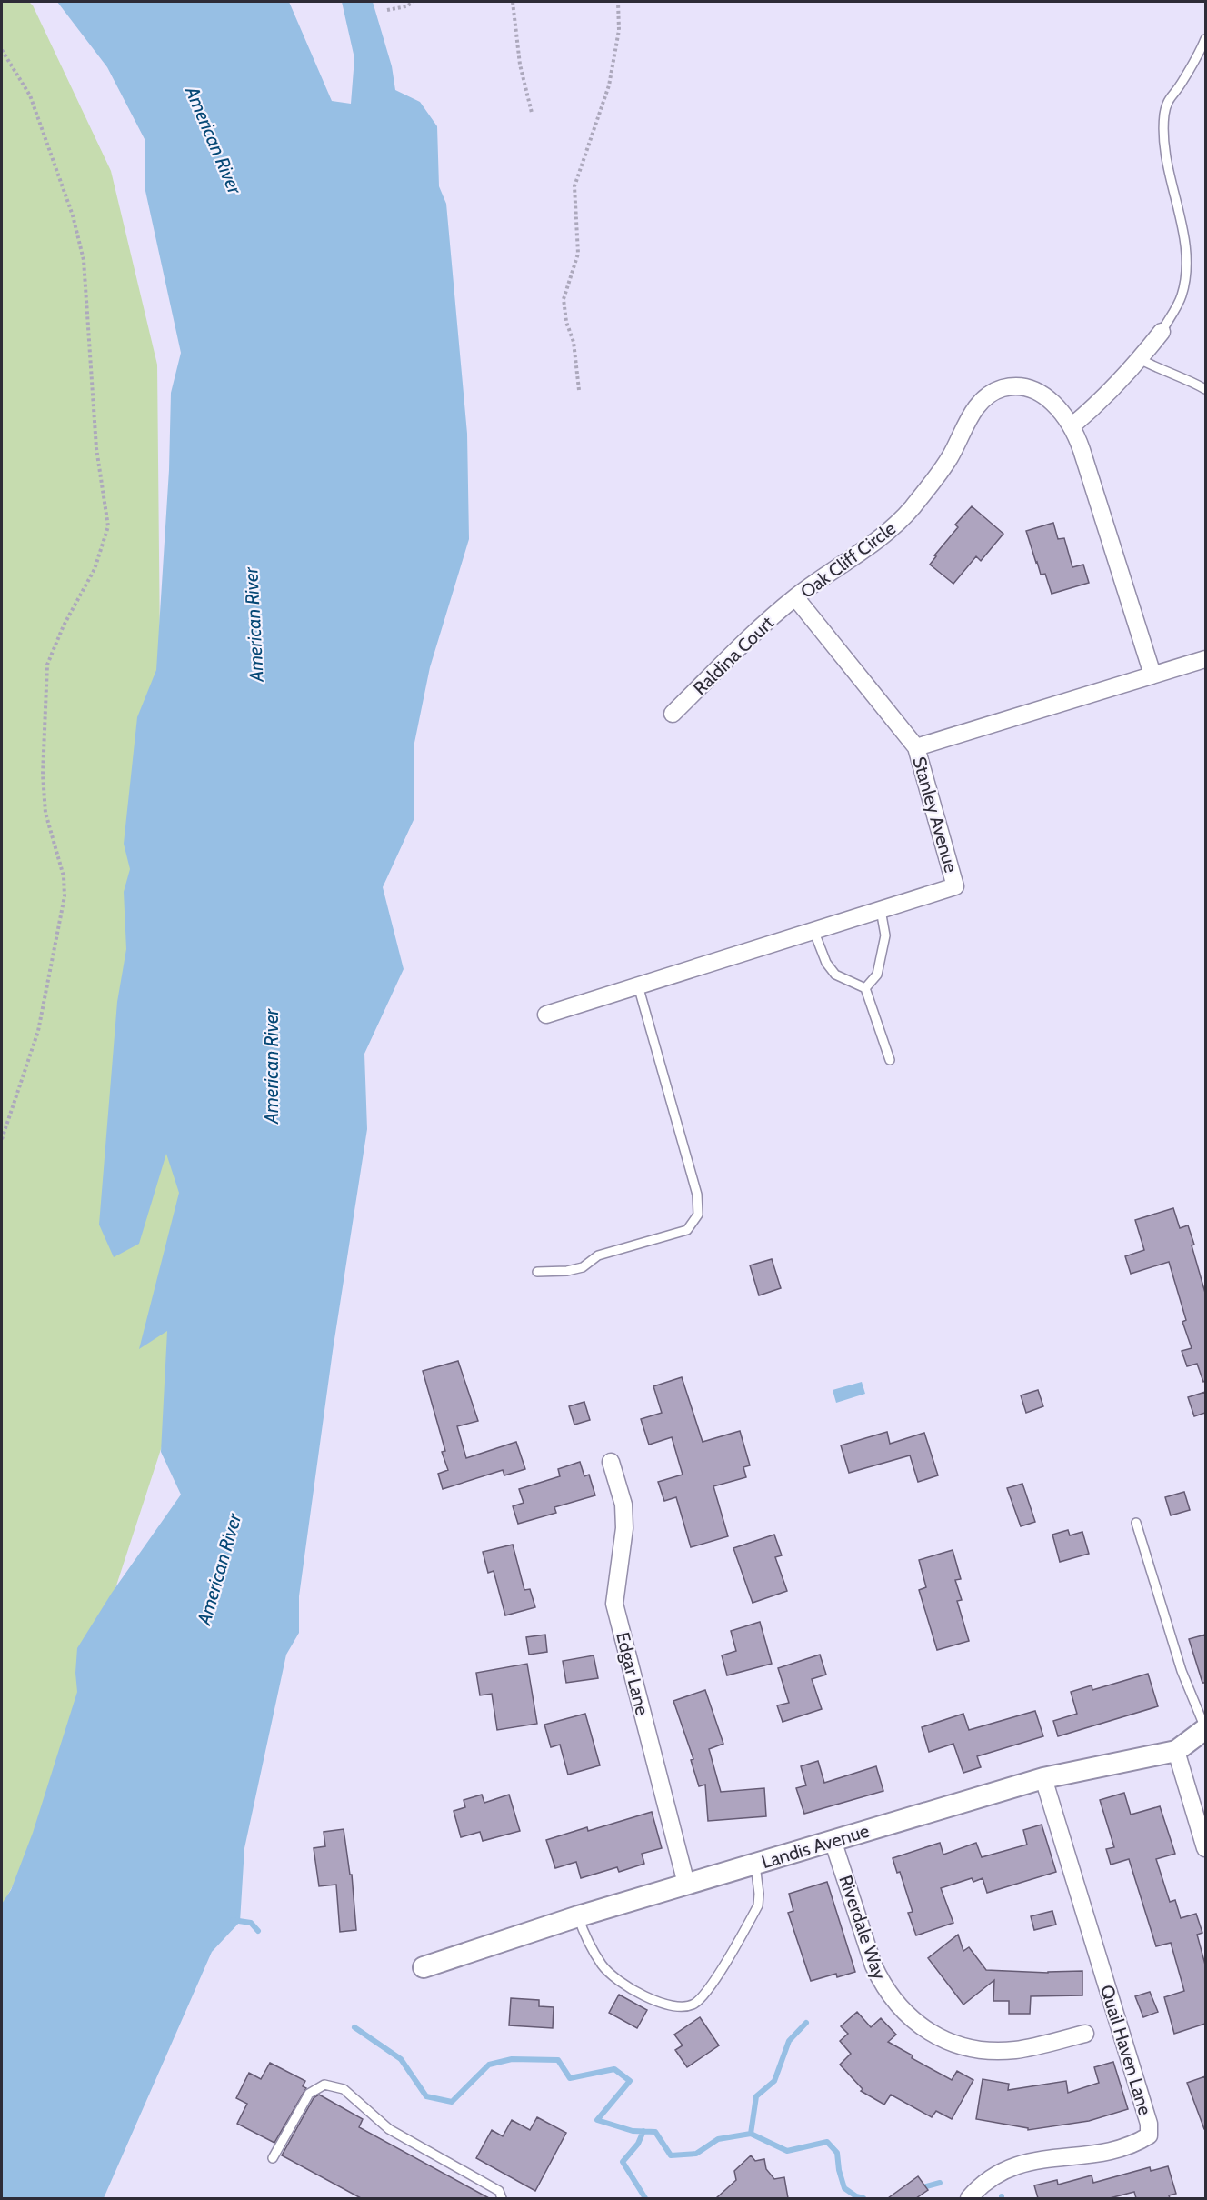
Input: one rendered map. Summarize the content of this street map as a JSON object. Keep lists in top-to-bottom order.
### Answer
{
  "streets": {
    "street": [
      "Oak Cliff Circle",
      "Raldina Court",
      "Stanley Avenue",
      "Edgar Lane",
      "Landis Avenue",
      "Riverdale Way",
      "Quail Haven Lane"
    ]
  },
  "crossings": [
    ["Oak Cliff Circle", "Raldina Court"],
    ["Oak Cliff Circle", "Stanley Avenue"],
    ["Edgar Lane", "Landis Avenue"],
    ["Landis Avenue", "Riverdale Way"],
    ["Landis Avenue", "Quail Haven Lane"]
  ],
  "water": ["American River"]
}
